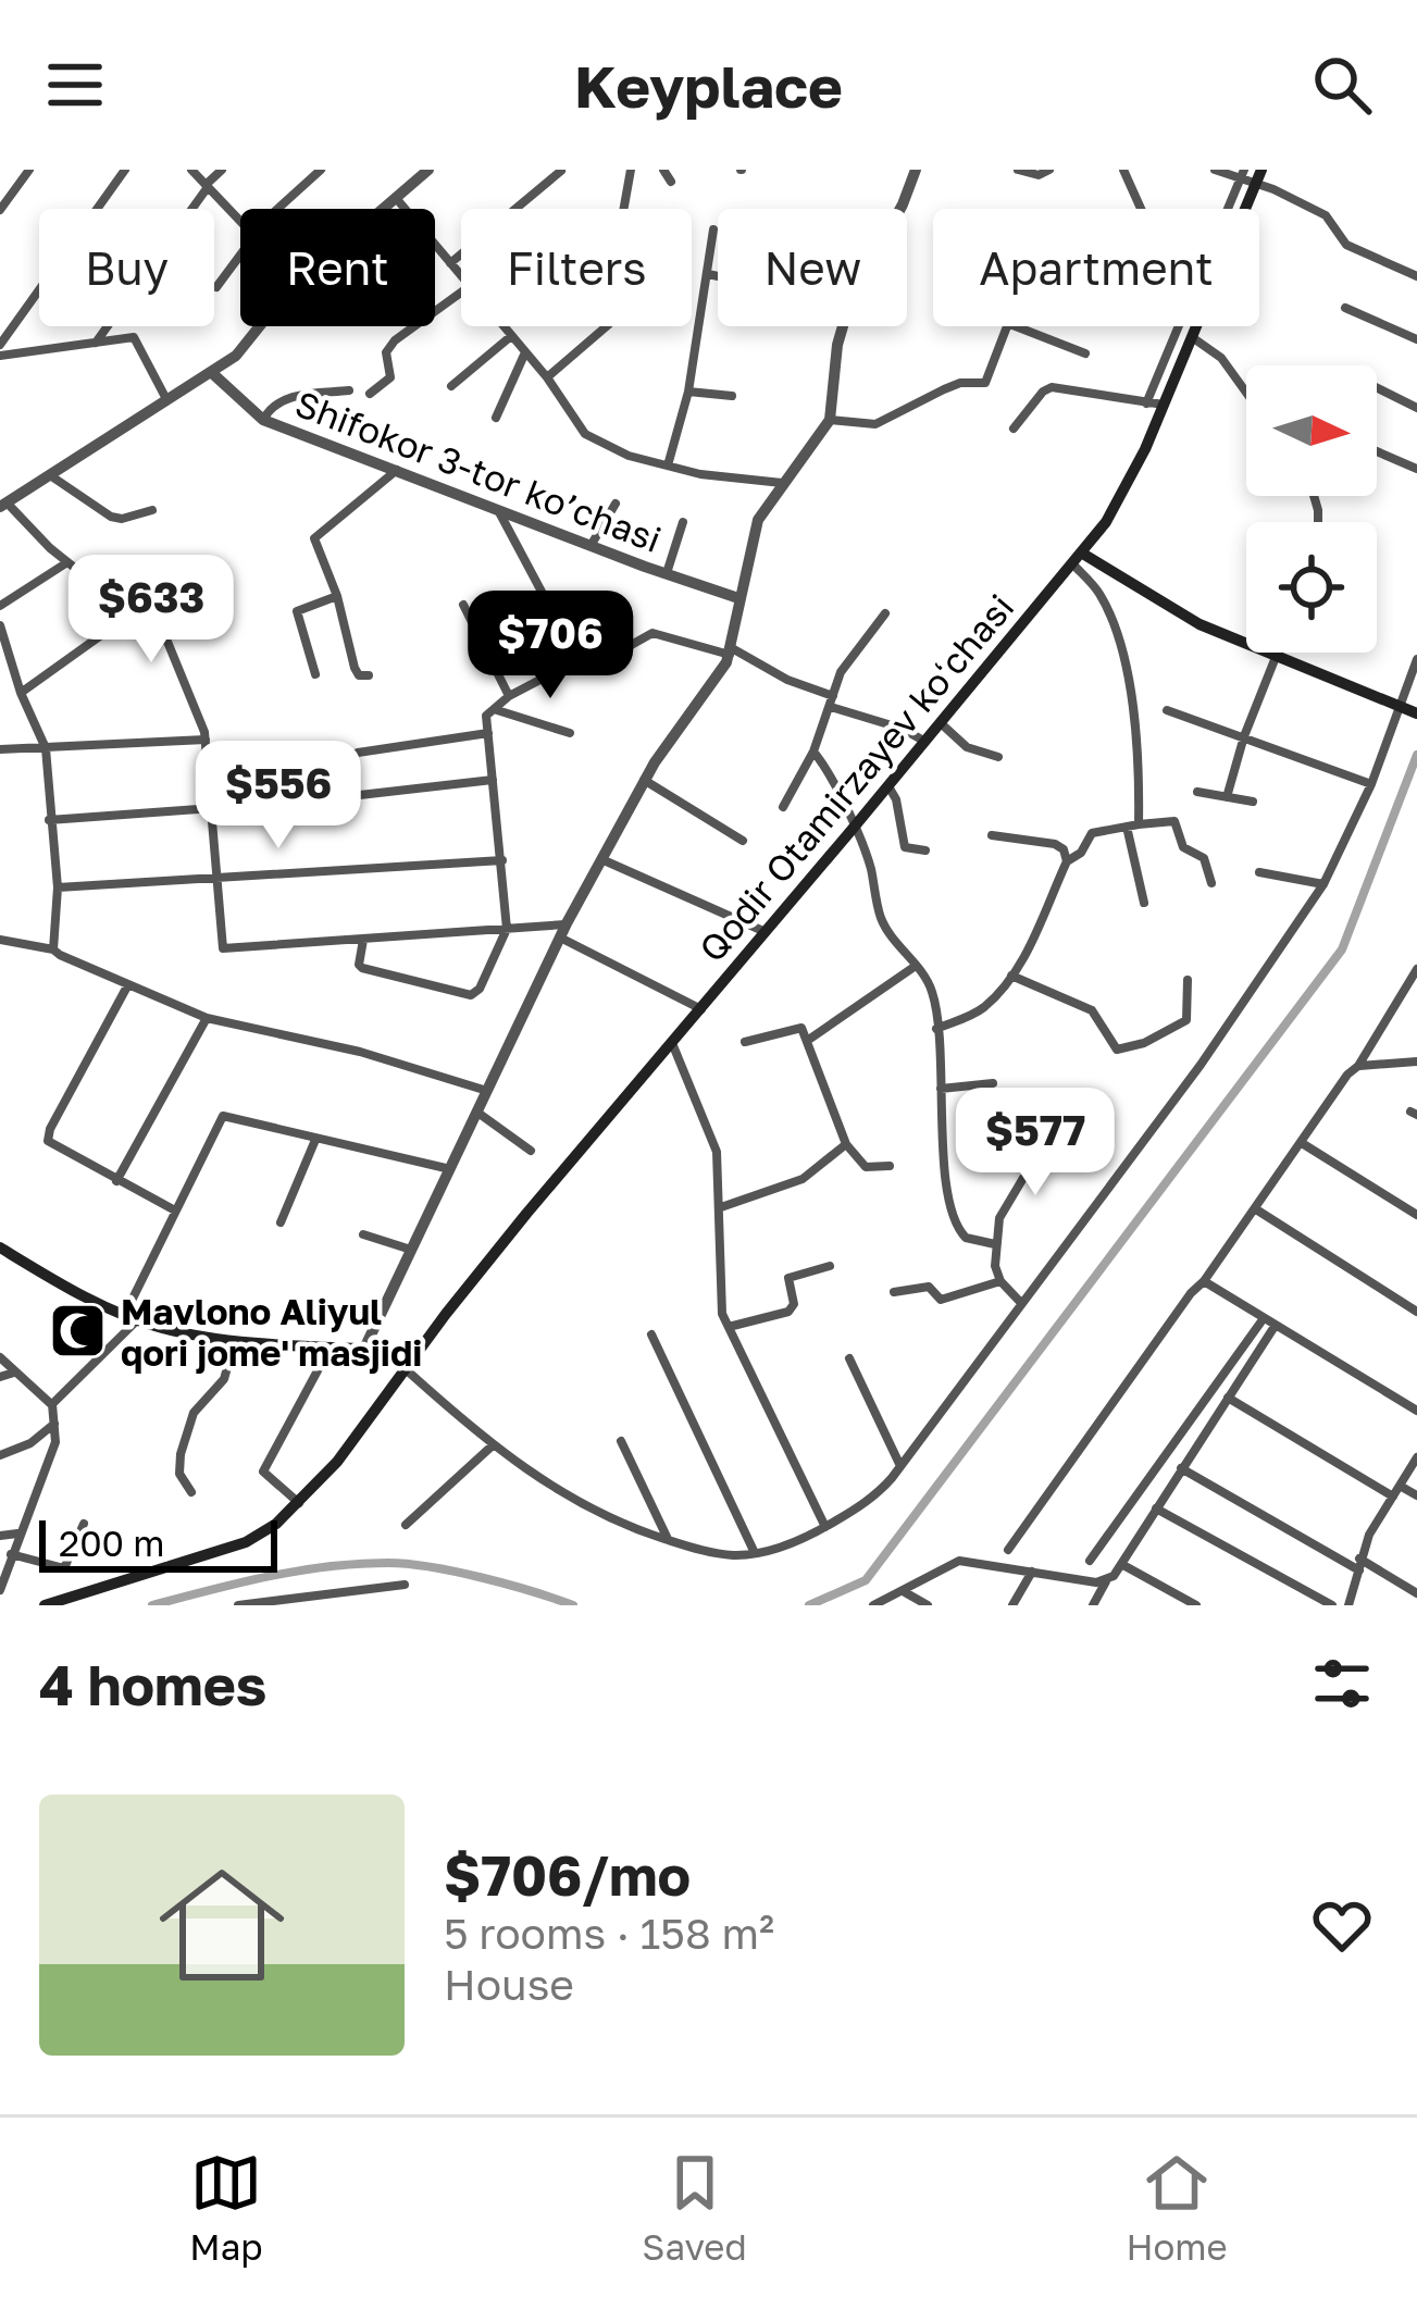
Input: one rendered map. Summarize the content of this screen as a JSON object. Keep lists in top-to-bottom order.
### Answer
{
  "streets": {
    "main road": ["Qodir Otamirzayev koʻchasi"],
    "street": ["Shifokor 3-tor koʼchasi"]
  },
  "places": {
    "mosque": ["Mavlono Aliyul qori jome' masjidi"]
  },
  "scale_bar": "200 m",
  "north": "right",
  "page": {
    "header": "Keyplace",
    "chip": [
      "Buy",
      "Rent",
      "Filters",
      "New",
      "Apartment"
    ],
    "price": [
      "$633",
      "$706",
      "$556",
      "$577"
    ],
    "scale": "200 m",
    "heading": "4 homes",
    "list": [
      {
        "name": "$706/mo",
        "note": "5 rooms · 158 m² · House"
      }
    ],
    "tabs": ["Map", "Saved", "Home"]
  }
}
